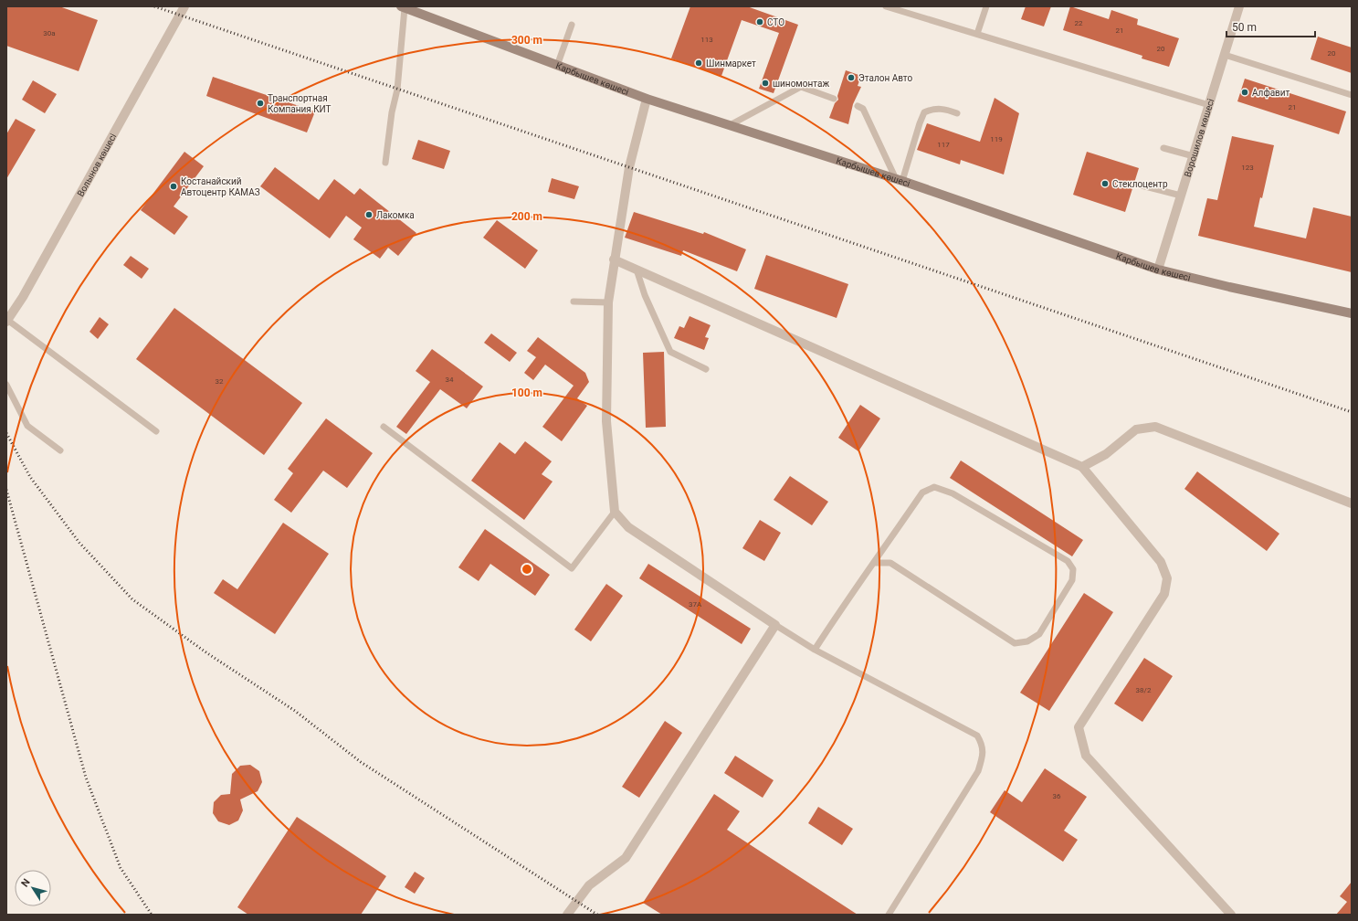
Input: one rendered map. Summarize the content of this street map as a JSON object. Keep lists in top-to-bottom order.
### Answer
{
  "streets": {
    "main road": ["Карбышев көшесі"],
    "street": ["Ворошилов көшесі", "Волынов көшесі"]
  },
  "crossings": [
    ["Карбышев көшесі", "Ворошилов көшесі"]
  ],
  "places": [
    "СТО",
    "Шинмаркет",
    "Эталон Авто",
    "шиномонтаж",
    "Алфавит",
    "Транспортная Компания КИТ",
    "Стеклоцентр",
    "Костанайский Автоцентр КАМАЗ",
    "Лакомка"
  ],
  "house_numbers": [
    "22",
    "21",
    "30а",
    "113",
    "20",
    "20",
    "21",
    "119",
    "117",
    "123",
    "34",
    "32",
    "37А",
    "38/2",
    "36"
  ],
  "scale_bar": "50 m",
  "north": "top left",
  "rings": ["300 m", "200 m", "100 m"]
}
